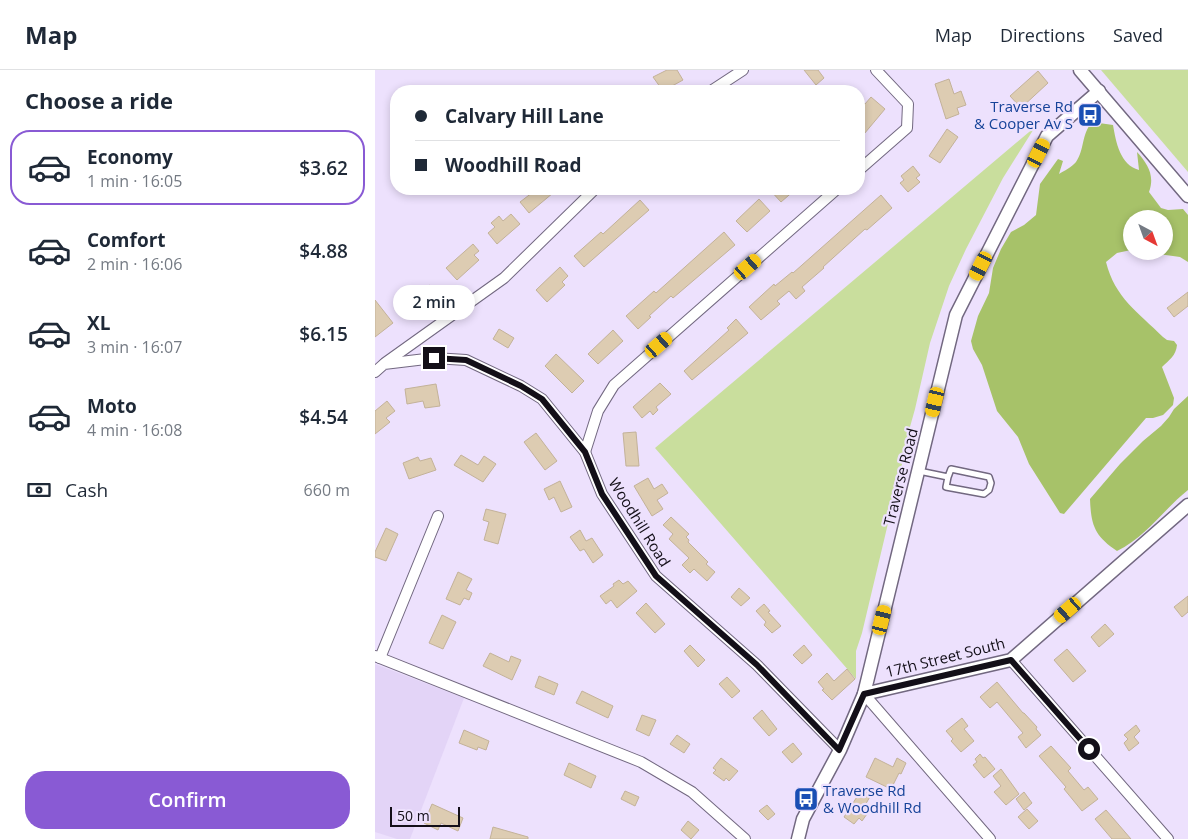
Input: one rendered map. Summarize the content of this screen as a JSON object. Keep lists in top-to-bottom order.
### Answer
{
  "streets": {
    "street": ["Traverse Road", "Woodhill Road", "17th Street South"]
  },
  "crossings": [
    ["Traverse Road", "Woodhill Road"],
    ["Traverse Road", "17th Street South"]
  ],
  "places": {
    "bus stop": ["Traverse Rd & Cooper Av S", "Traverse Rd & Woodhill Rd"]
  },
  "scale_bar": "50 m",
  "north": "bottom right",
  "page": {
    "header": "Map",
    "nav": ["Map", "Directions", "Saved"],
    "heading": "Choose a ride",
    "banner": ["Calvary Hill Lane", "Woodhill Road"],
    "list": [
      {
        "name": "Economy",
        "note": "1 min · 16:05",
        "value": "$3.62"
      },
      {
        "name": "Comfort",
        "note": "2 min · 16:06",
        "value": "$4.88"
      },
      {
        "name": "XL",
        "note": "3 min · 16:07",
        "value": "$6.15"
      },
      {
        "name": "Moto",
        "note": "4 min · 16:08",
        "value": "$4.54"
      }
    ],
    "bubble": "2 min",
    "pay": ["Cash", "660 m"],
    "buttons": "Confirm",
    "scale": "50 m"
  }
}
